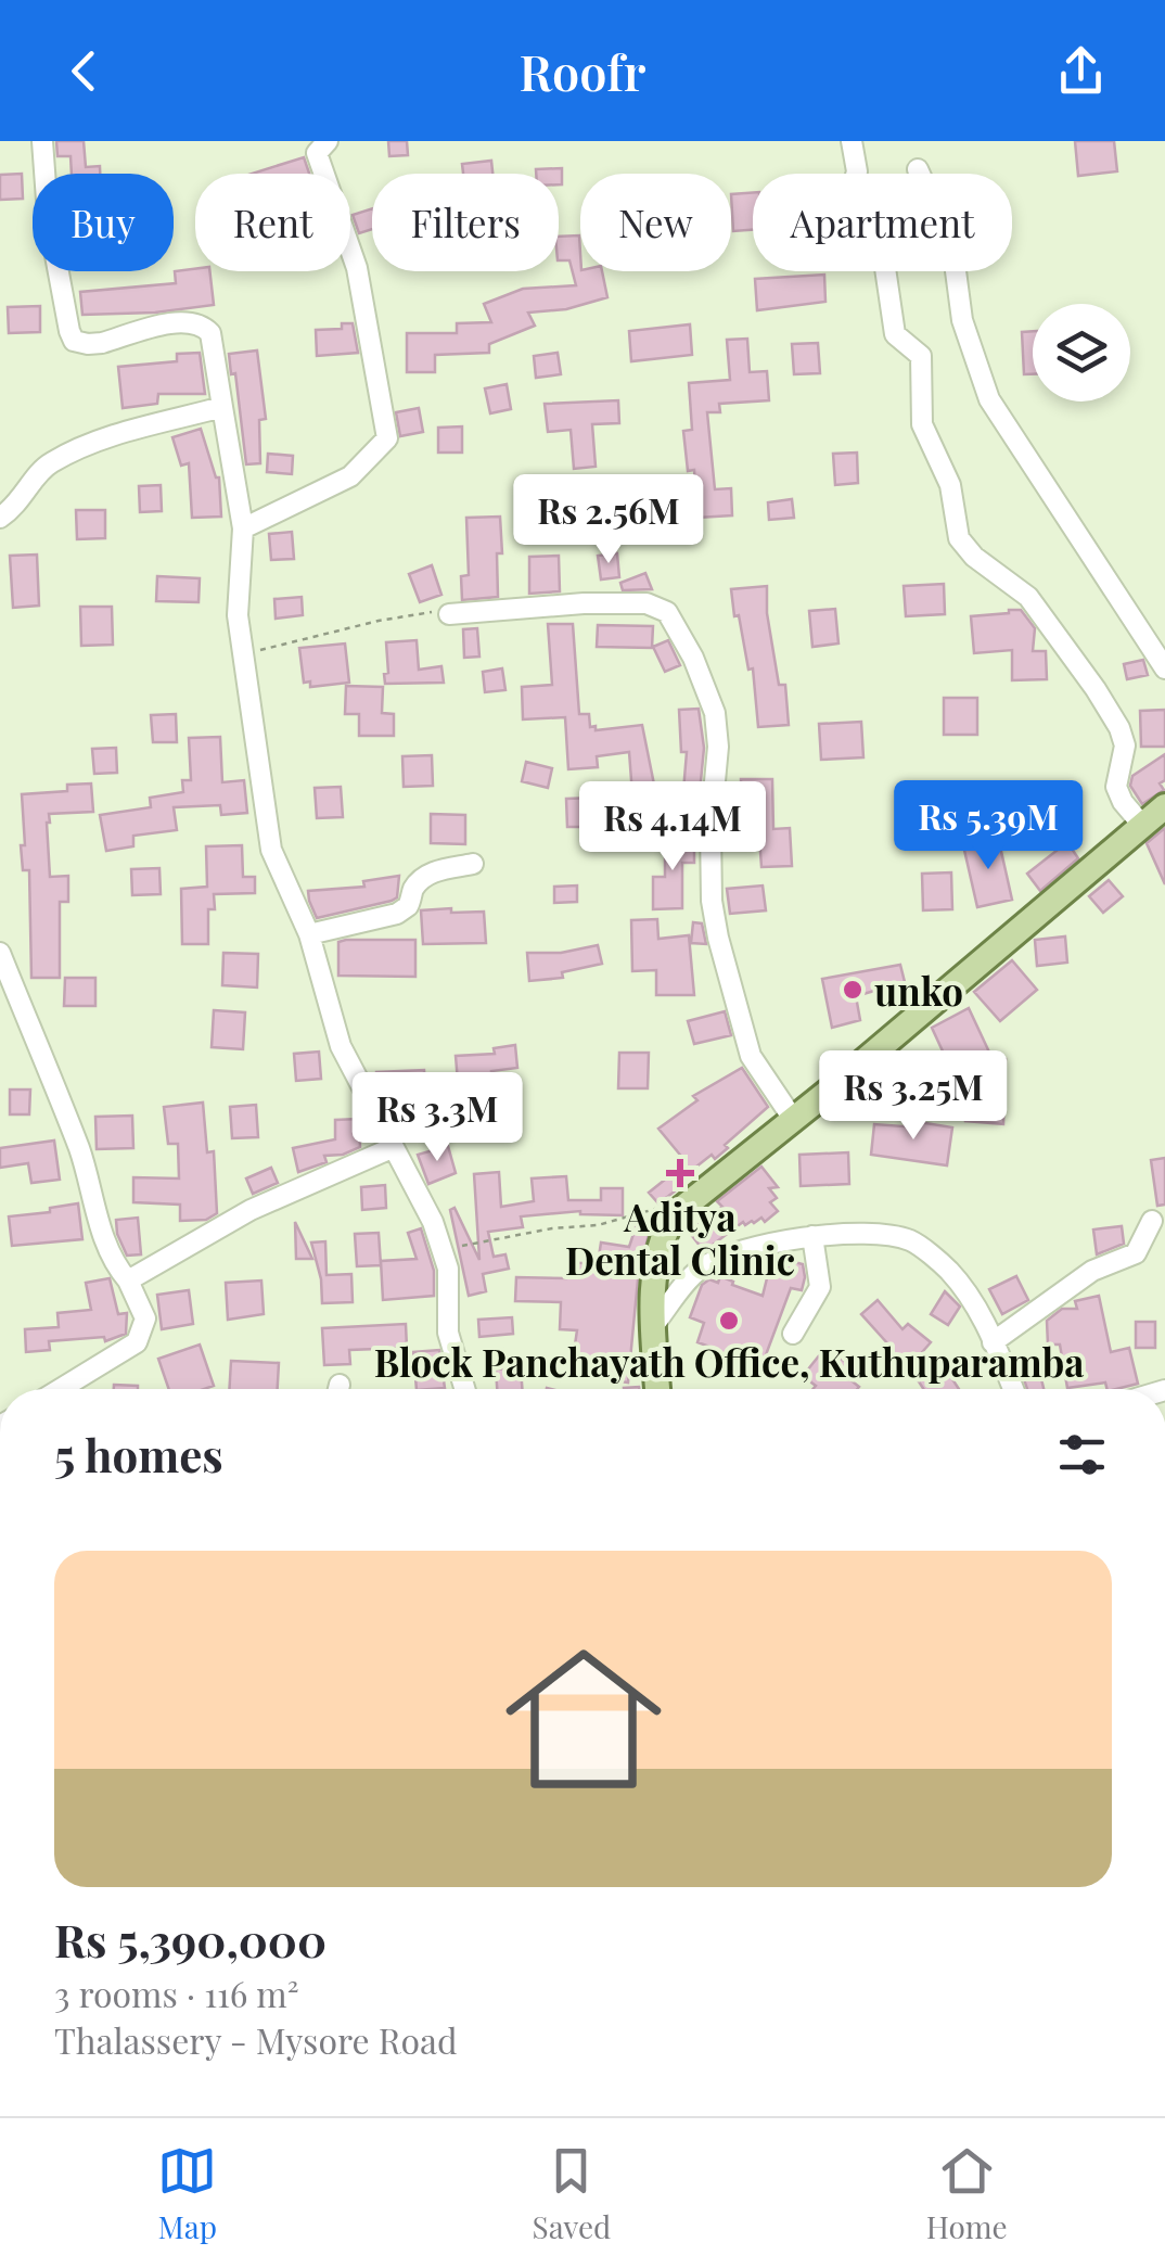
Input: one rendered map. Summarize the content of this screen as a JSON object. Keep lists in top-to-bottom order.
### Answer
{
  "places": {
    "other": ["unko", "Block Panchayath Office, Kuthuparamba"],
    "health": ["Aditya Dental Clinic"]
  },
  "page": {
    "header": "Roofr",
    "chip": [
      "Buy",
      "Rent",
      "Filters",
      "New",
      "Apartment"
    ],
    "price": [
      "Rs 2.56M",
      "Rs 5.39M",
      "Rs 4.14M",
      "Rs 3.25M",
      "Rs 3.3M"
    ],
    "heading": "5 homes",
    "list": [
      {
        "name": "Rs 5,390,000",
        "note": "3 rooms · 116 m² · Thalassery - Mysore Road"
      }
    ],
    "tabs": ["Map", "Saved", "Home"]
  }
}
